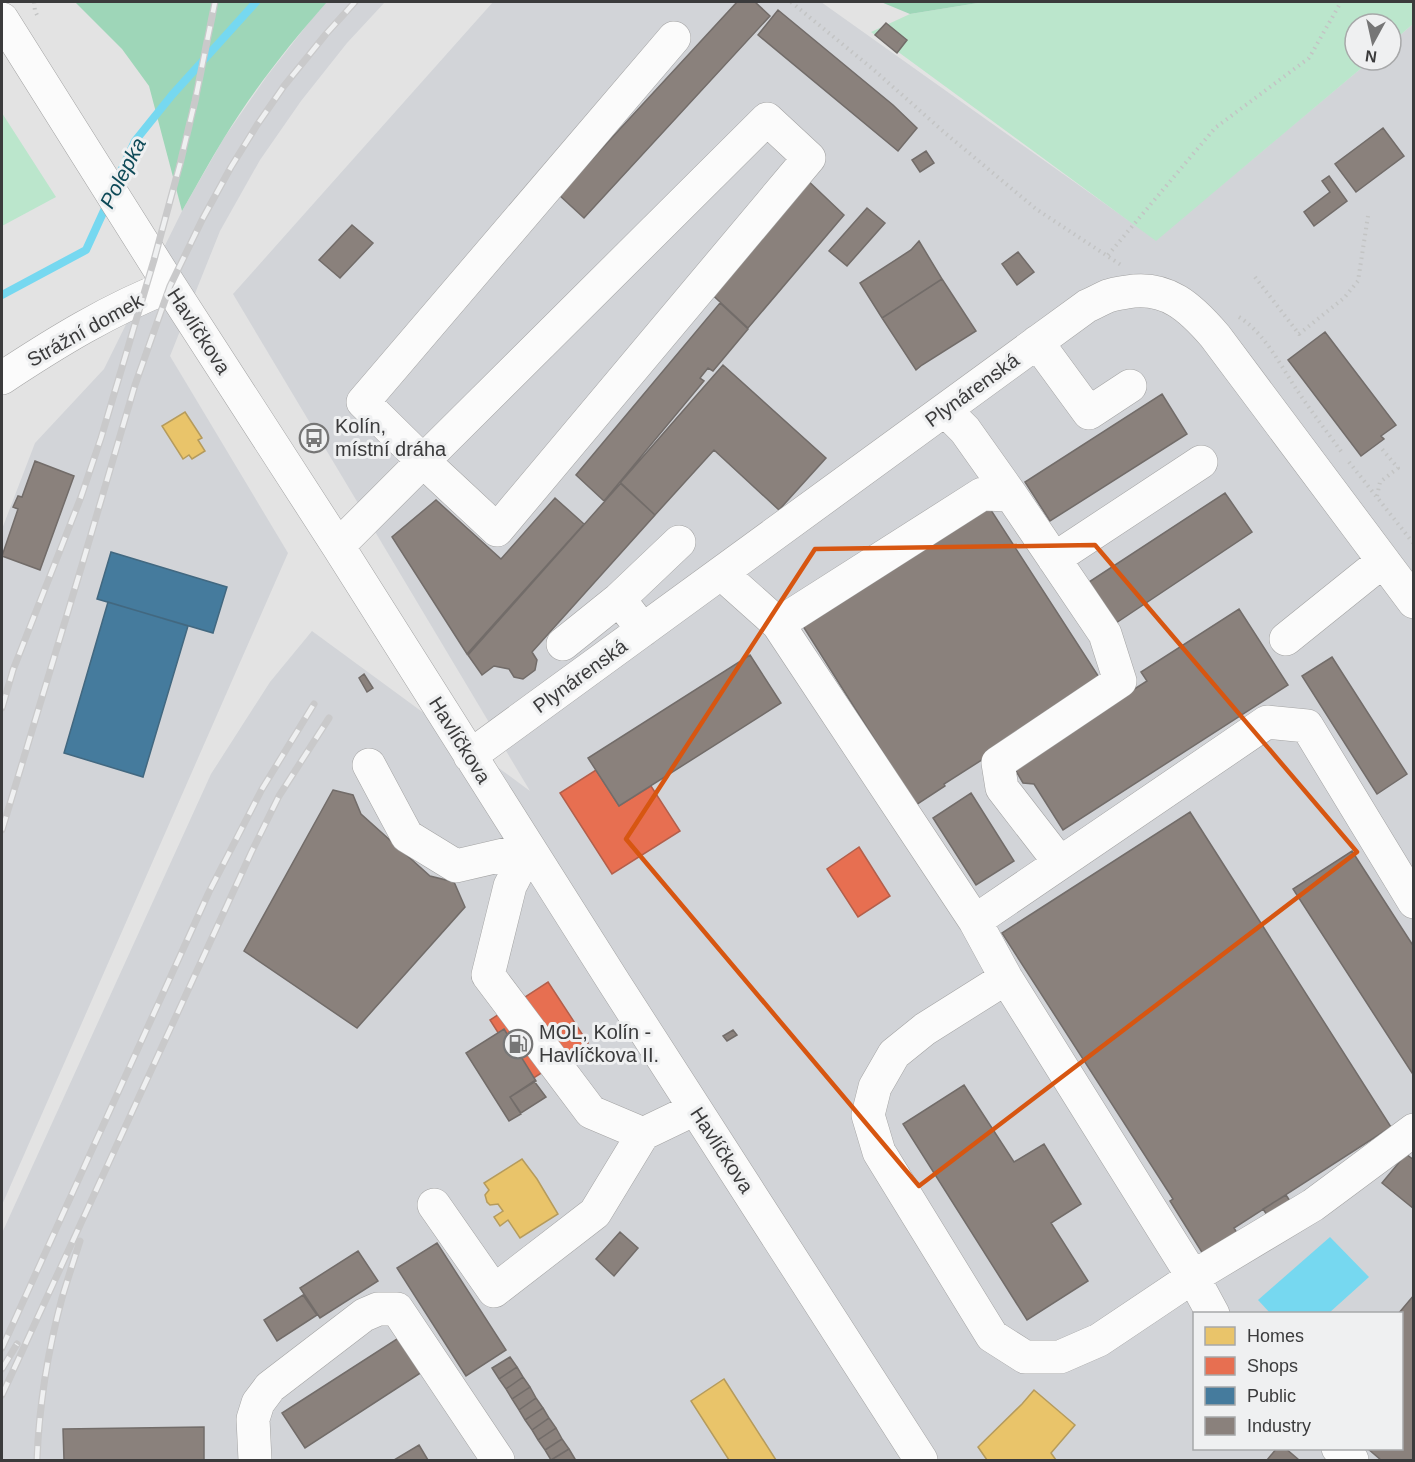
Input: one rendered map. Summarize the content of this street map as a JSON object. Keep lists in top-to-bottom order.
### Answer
{
  "streets": {
    "street": ["Strážní domek", "Havlíčkova", "Plynárenská"]
  },
  "crossings": [
    ["Strážní domek", "Havlíčkova"],
    ["Havlíčkova", "Plynárenská"]
  ],
  "water": ["Polepka"],
  "places": {
    "bus stop": ["Kolín, místní dráha"],
    "fuel station": ["MOL, Kolín - Havlíčkova II."]
  },
  "legend": [
    "Homes",
    "Shops",
    "Public",
    "Industry"
  ],
  "north": "bottom"
}
